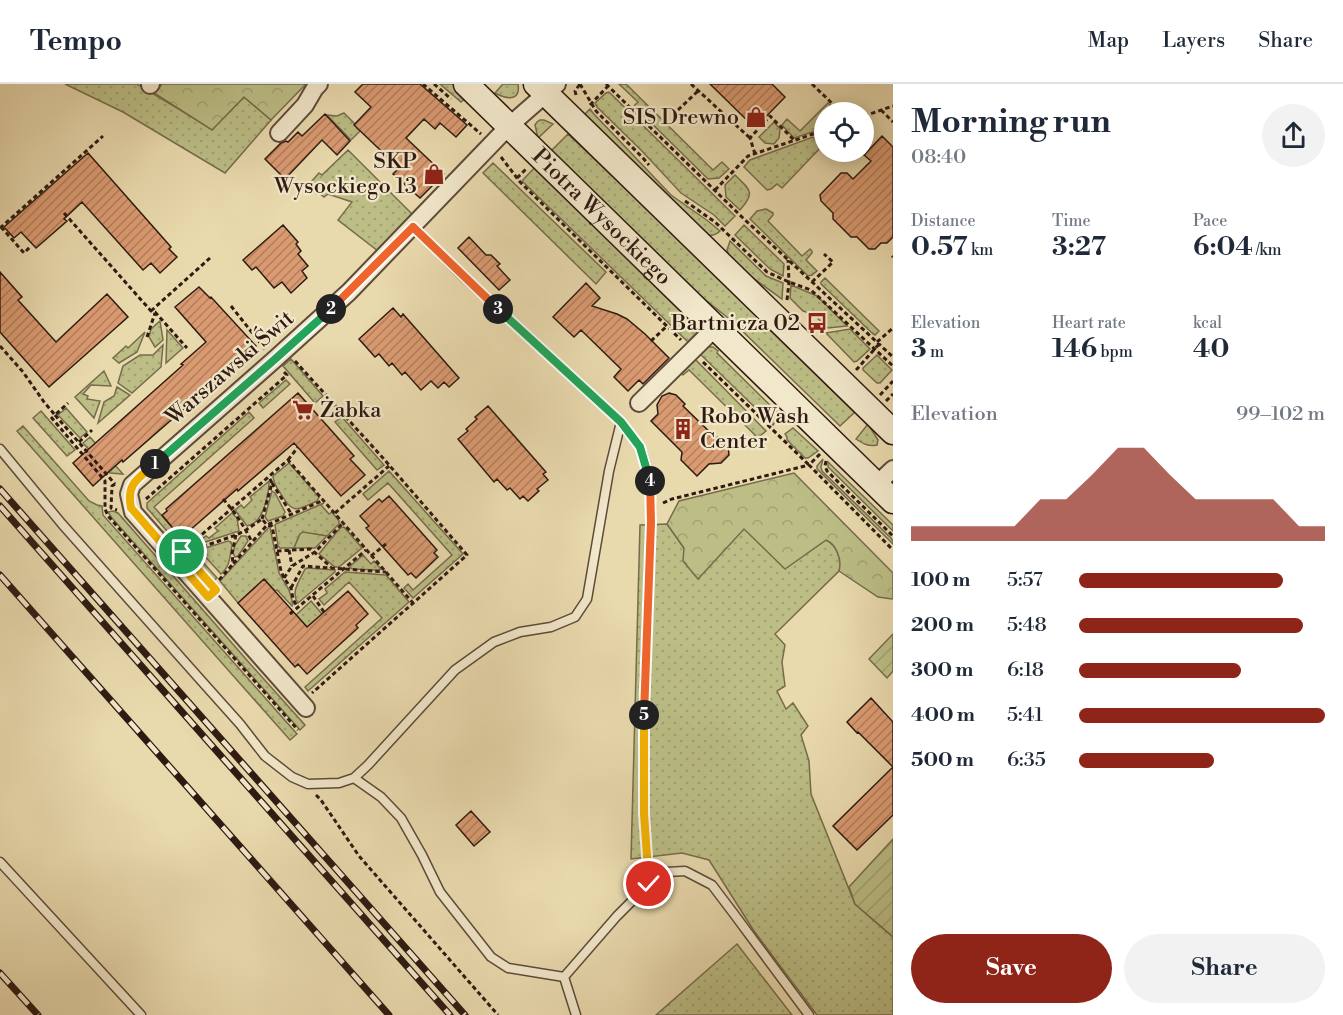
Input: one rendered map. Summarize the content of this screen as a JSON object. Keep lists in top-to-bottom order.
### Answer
{
  "streets": {
    "main road": ["Piotra Wysockiego"],
    "street": ["Warszawski Świt"]
  },
  "crossings": [
    ["Piotra Wysockiego", "Warszawski Świt"]
  ],
  "places": {
    "shop": ["SIS Drewno", "SKP Wysockiego 13"],
    "bus stop": ["Bartnicza 02"],
    "supermarket": ["Żabka"],
    "building": ["Robo Wash Center"]
  },
  "page": {
    "header": "Tempo",
    "nav": ["Map", "Layers", "Share"],
    "heading": ["Morning run", "08:40"],
    "stats": [
      ["Distance", "0.57 km"],
      ["Time", "3:27"],
      ["Pace", "6:04 /km"],
      ["Elevation", "3 m"],
      ["Heart rate", "146 bpm"],
      ["kcal", "40"]
    ],
    "pins": [
      "2",
      "3",
      "1",
      "4",
      "5"
    ],
    "chart": ["Elevation", "99–102 m"],
    "list": [
      {
        "name": "100 m",
        "note": "5:57"
      },
      {
        "name": "200 m",
        "note": "5:48"
      },
      {
        "name": "300 m",
        "note": "6:18"
      },
      {
        "name": "400 m",
        "note": "5:41"
      },
      {
        "name": "500 m",
        "note": "6:35"
      }
    ],
    "buttons": ["Save", "Share"]
  }
}
